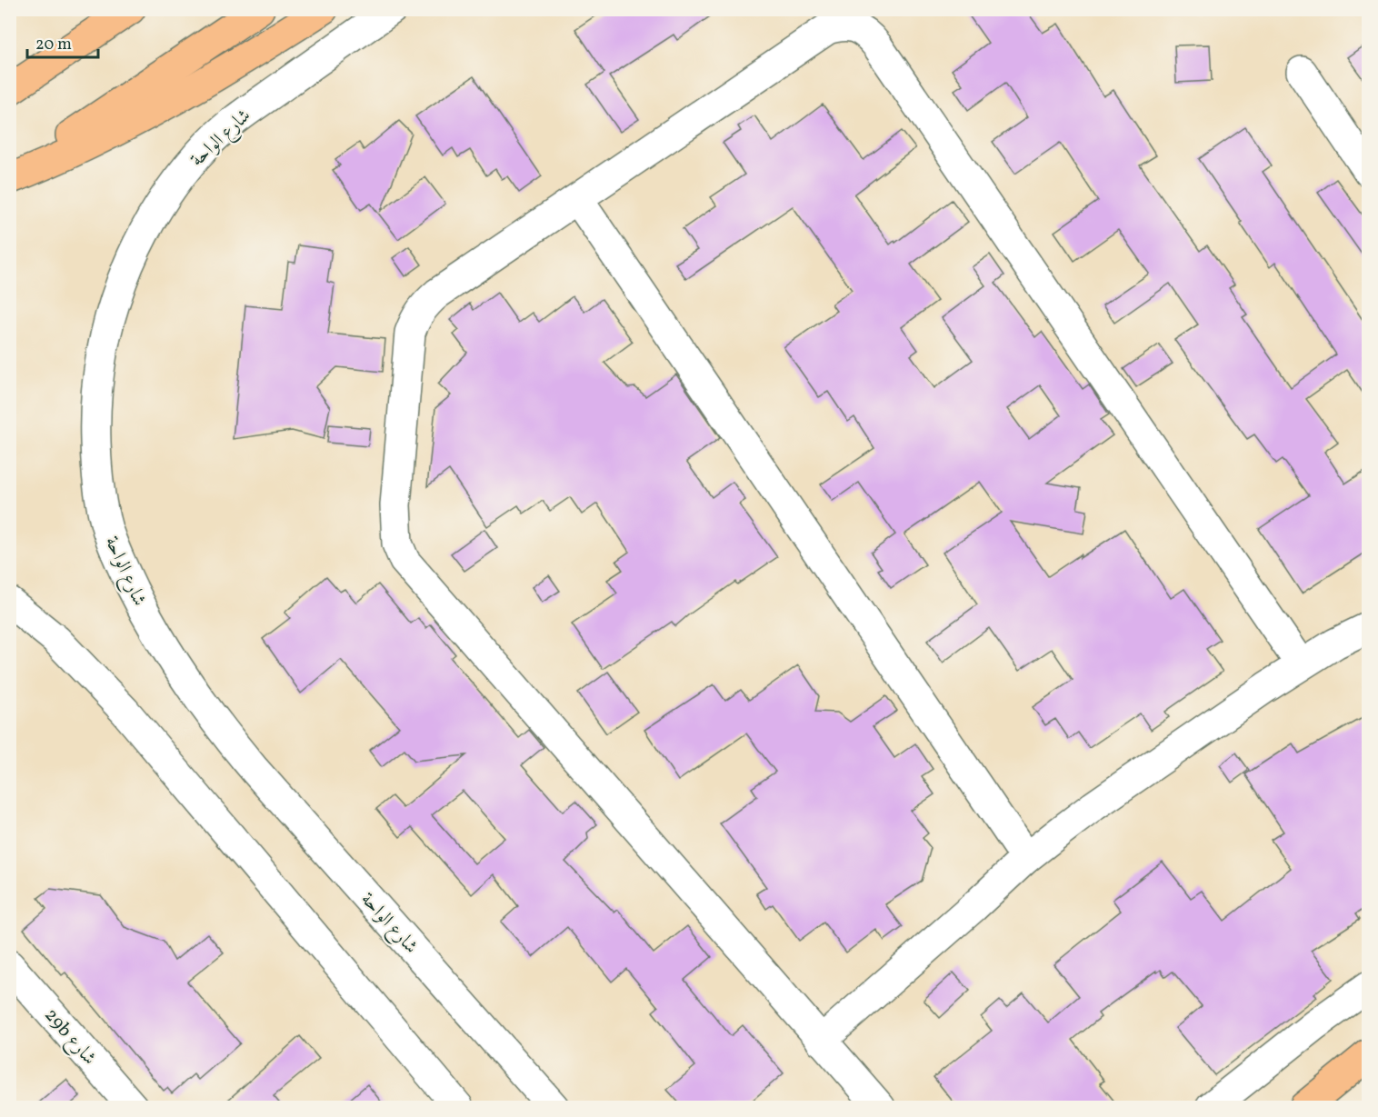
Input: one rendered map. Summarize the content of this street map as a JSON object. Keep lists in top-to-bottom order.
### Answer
{
  "streets": {
    "street": ["شارع الواحة", "29b شارع"]
  },
  "scale_bar": "20 m"
}
